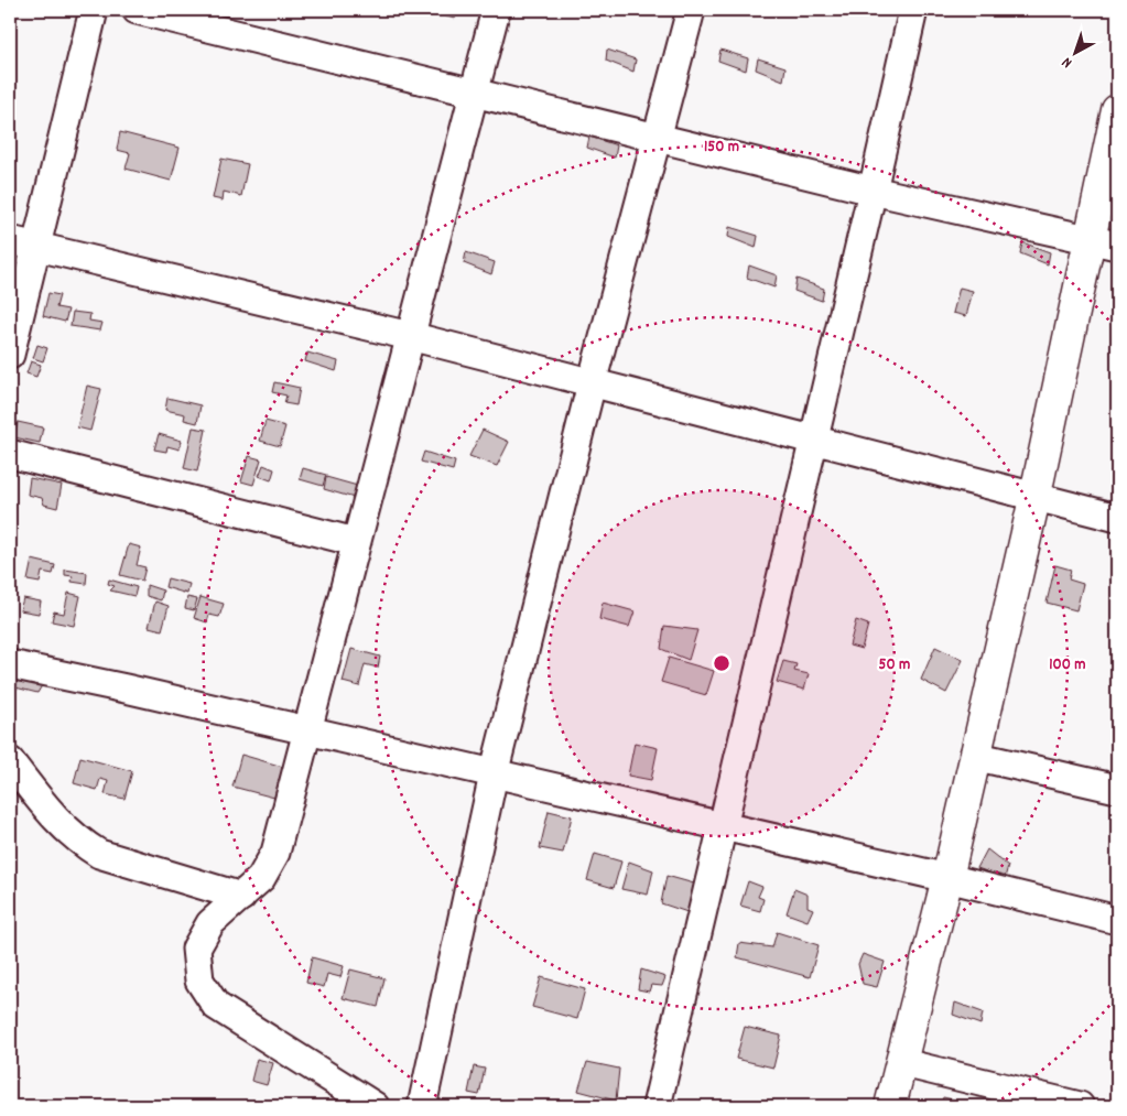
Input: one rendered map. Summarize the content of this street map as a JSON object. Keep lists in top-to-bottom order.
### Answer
{
  "north": "bottom left",
  "rings": ["150 m", "50 m", "100 m"]
}
